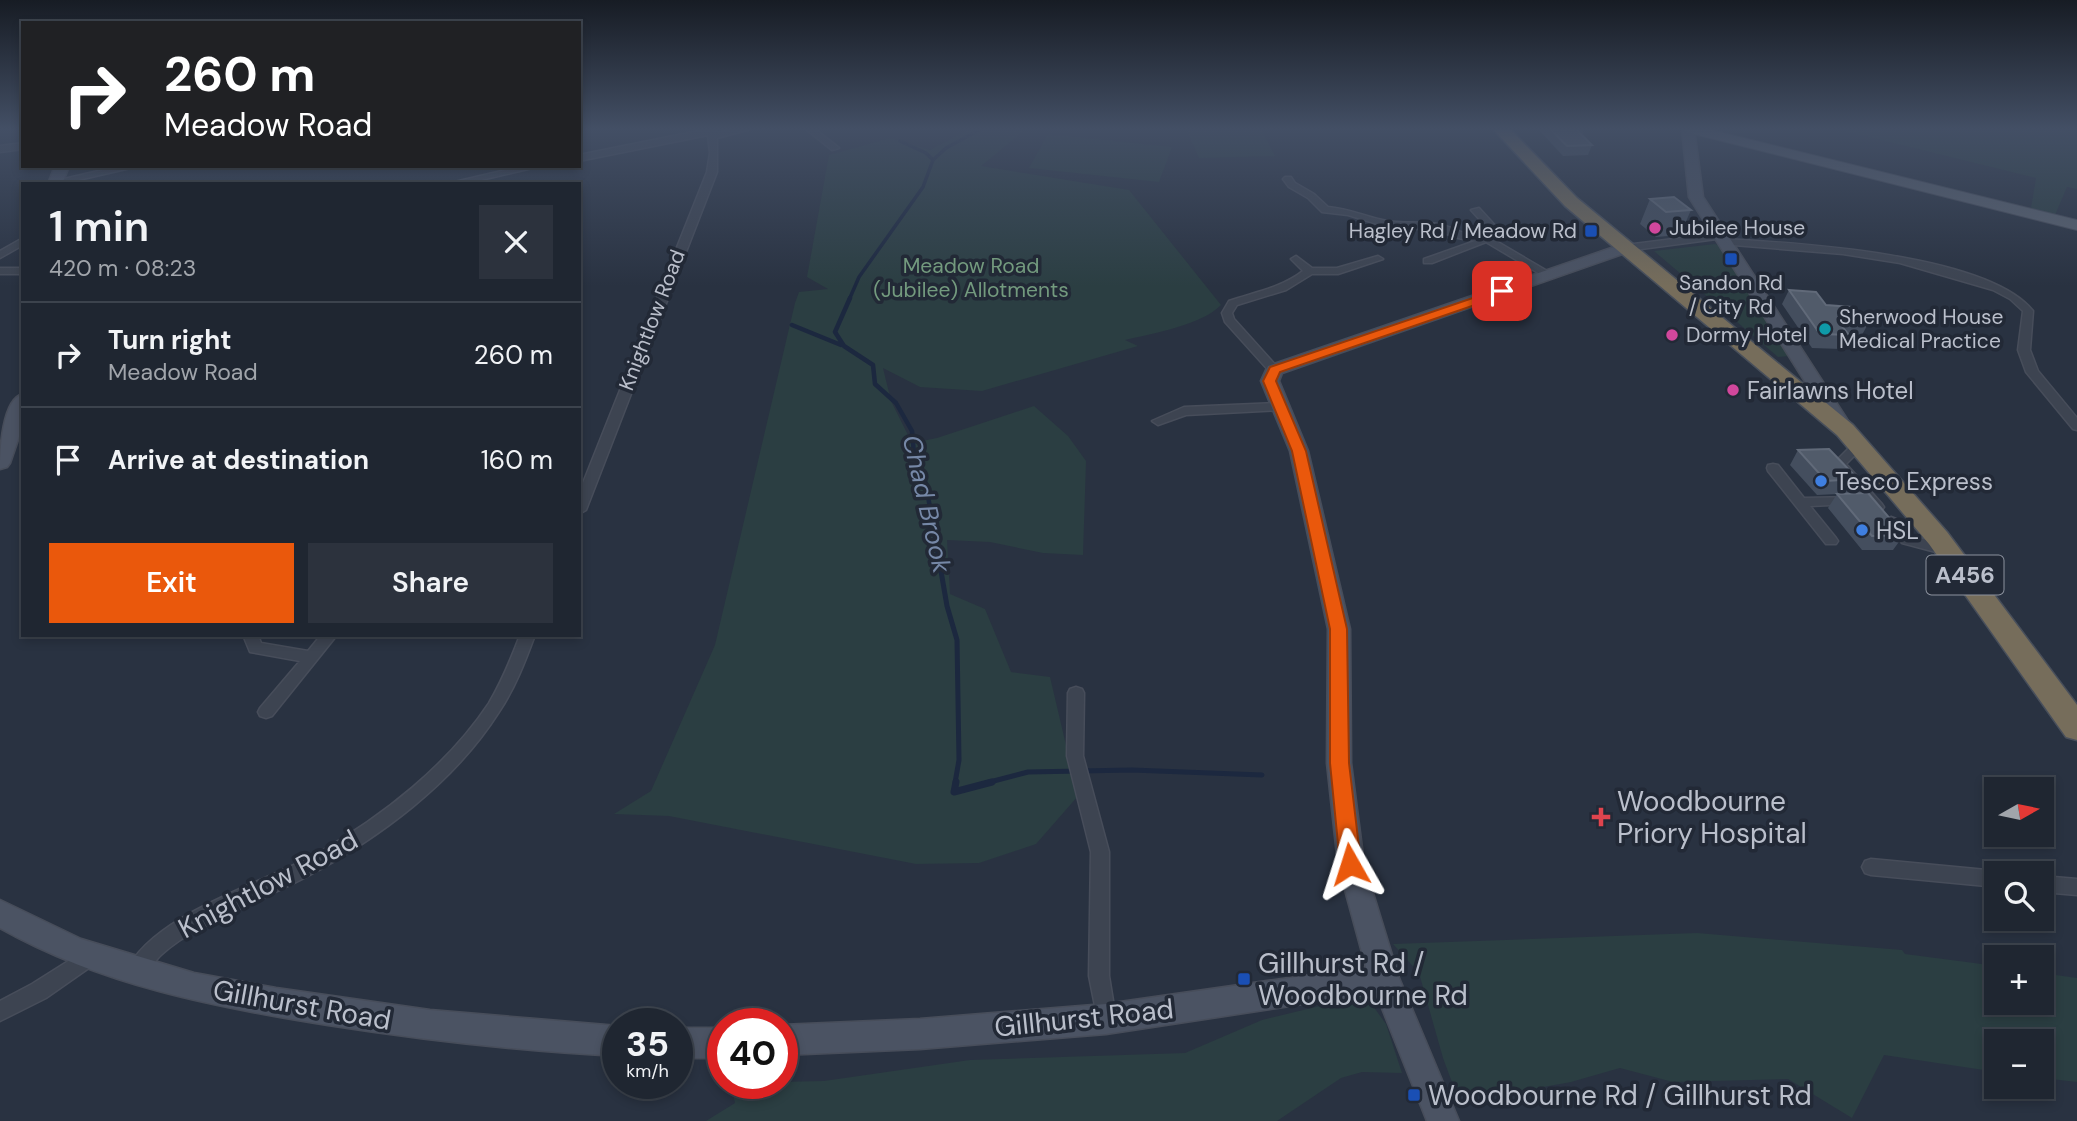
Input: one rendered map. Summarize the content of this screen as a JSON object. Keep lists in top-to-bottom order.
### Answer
{
  "streets": {
    "highway": ["A456"],
    "street": ["Knightlow Road", "Gillhurst Road"]
  },
  "crossings": [
    ["Knightlow Road", "Gillhurst Road"]
  ],
  "water": ["Chad Brook"],
  "parks": ["Meadow Road (Jubilee) Allotments"],
  "places": {
    "other": [
      "Jubilee House",
      "Sherwood House Medical Practice",
      "Dormy Hotel",
      "Fairlawns Hotel",
      "Tesco Express",
      "HSL"
    ],
    "transit": [
      "Hagley Rd / Meadow Rd",
      "Sandon Rd / City Rd",
      "Gillhurst Rd / Woodbourne Rd",
      "Woodbourne Rd / Gillhurst Rd"
    ],
    "health": ["Woodbourne Priory Hospital"]
  },
  "north": "right",
  "page": {
    "turn": ["260 m", "Meadow Road"],
    "heading": ["1 min", "420 m · 08:23"],
    "list": [
      {
        "name": "Turn right",
        "note": "Meadow Road",
        "value": "260 m"
      },
      {
        "name": "Arrive at destination",
        "value": "160 m"
      }
    ],
    "buttons": ["Exit", "Share"],
    "map_buttons": ["+", "−"],
    "speed": "35 km/h",
    "limit": "40"
  }
}
